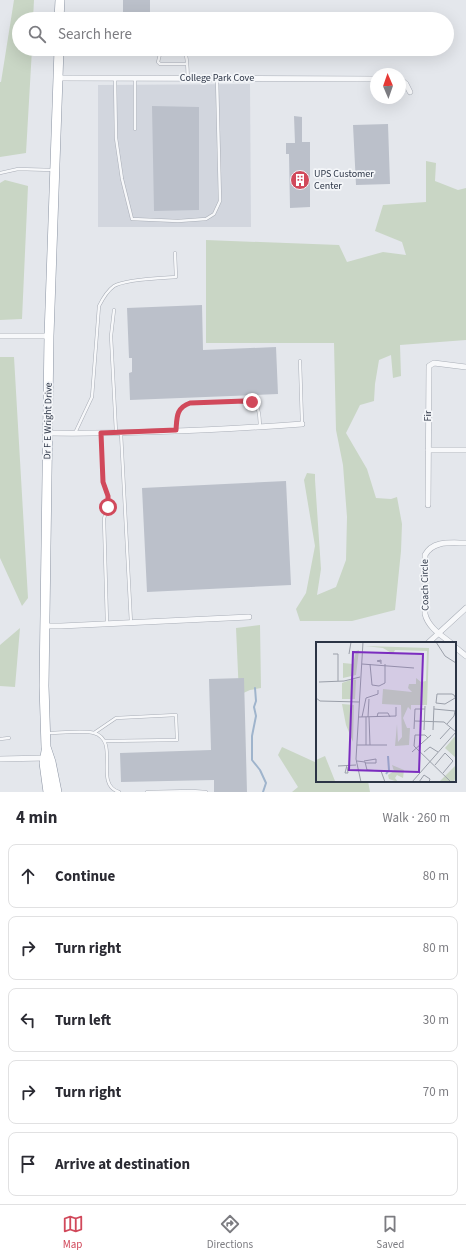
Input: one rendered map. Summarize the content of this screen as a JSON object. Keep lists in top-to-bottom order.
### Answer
{
  "streets": {
    "highway": ["Dr F E Wright Drive"],
    "street": ["College Park Cove", "Fir", "Coach Circle"]
  },
  "crossings": [
    ["College Park Cove", "Dr F E Wright Drive"]
  ],
  "places": {
    "building": ["UPS Customer Center"]
  },
  "north": "top",
  "page": {
    "search": "Search here",
    "heading": ["4 min", "Walk · 260 m"],
    "list": [
      ["Continue", "80 m"],
      ["Turn right", "80 m"],
      ["Turn left", "30 m"],
      ["Turn right", "70 m"],
      "Arrive at destination"
    ],
    "nav": ["Map", "Directions", "Saved"]
  }
}
